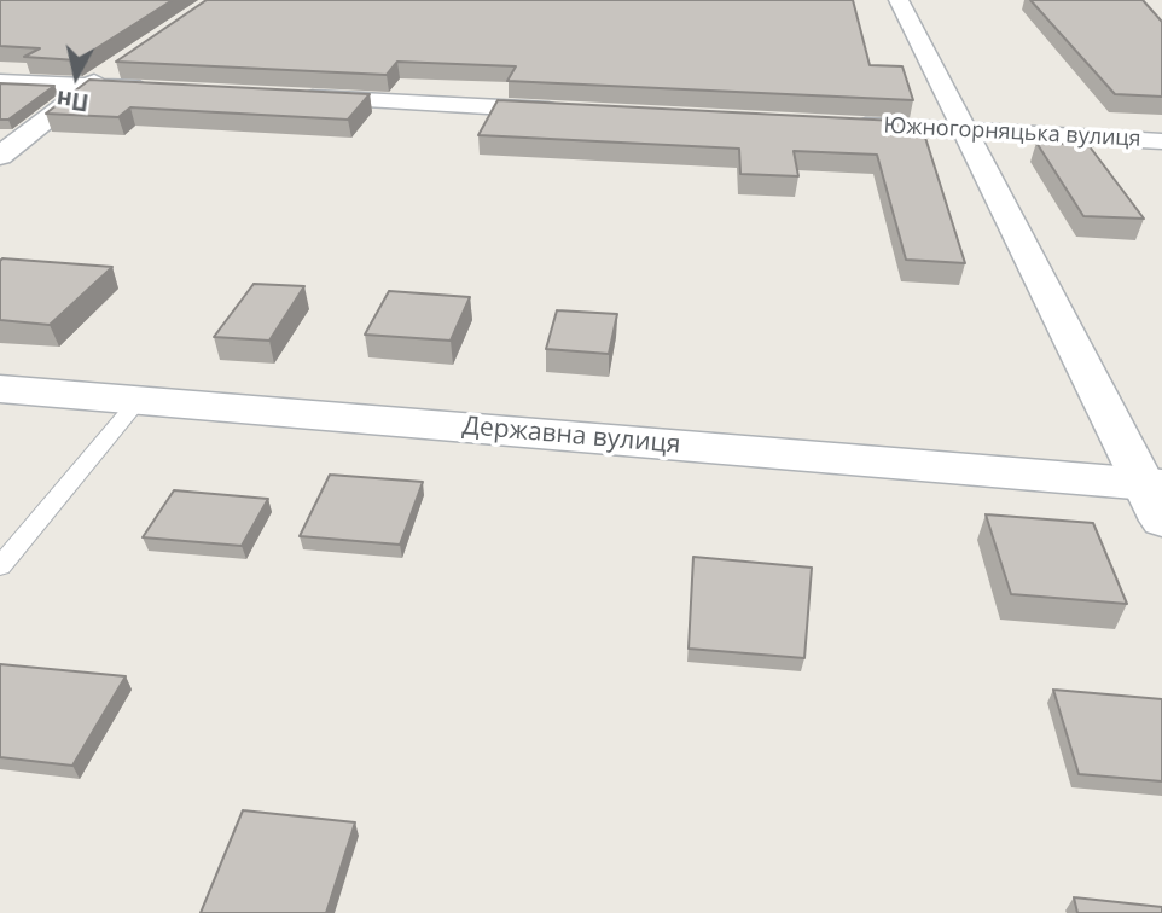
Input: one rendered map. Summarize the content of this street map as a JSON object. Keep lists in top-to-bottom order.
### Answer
{
  "streets": {
    "main road": ["Державна вулиця"],
    "street": ["Южногорняцька вулиця"]
  },
  "crossings": [
    ["Южногорняцька вулиця", "Державна вулиця"]
  ],
  "north": "bottom"
}
